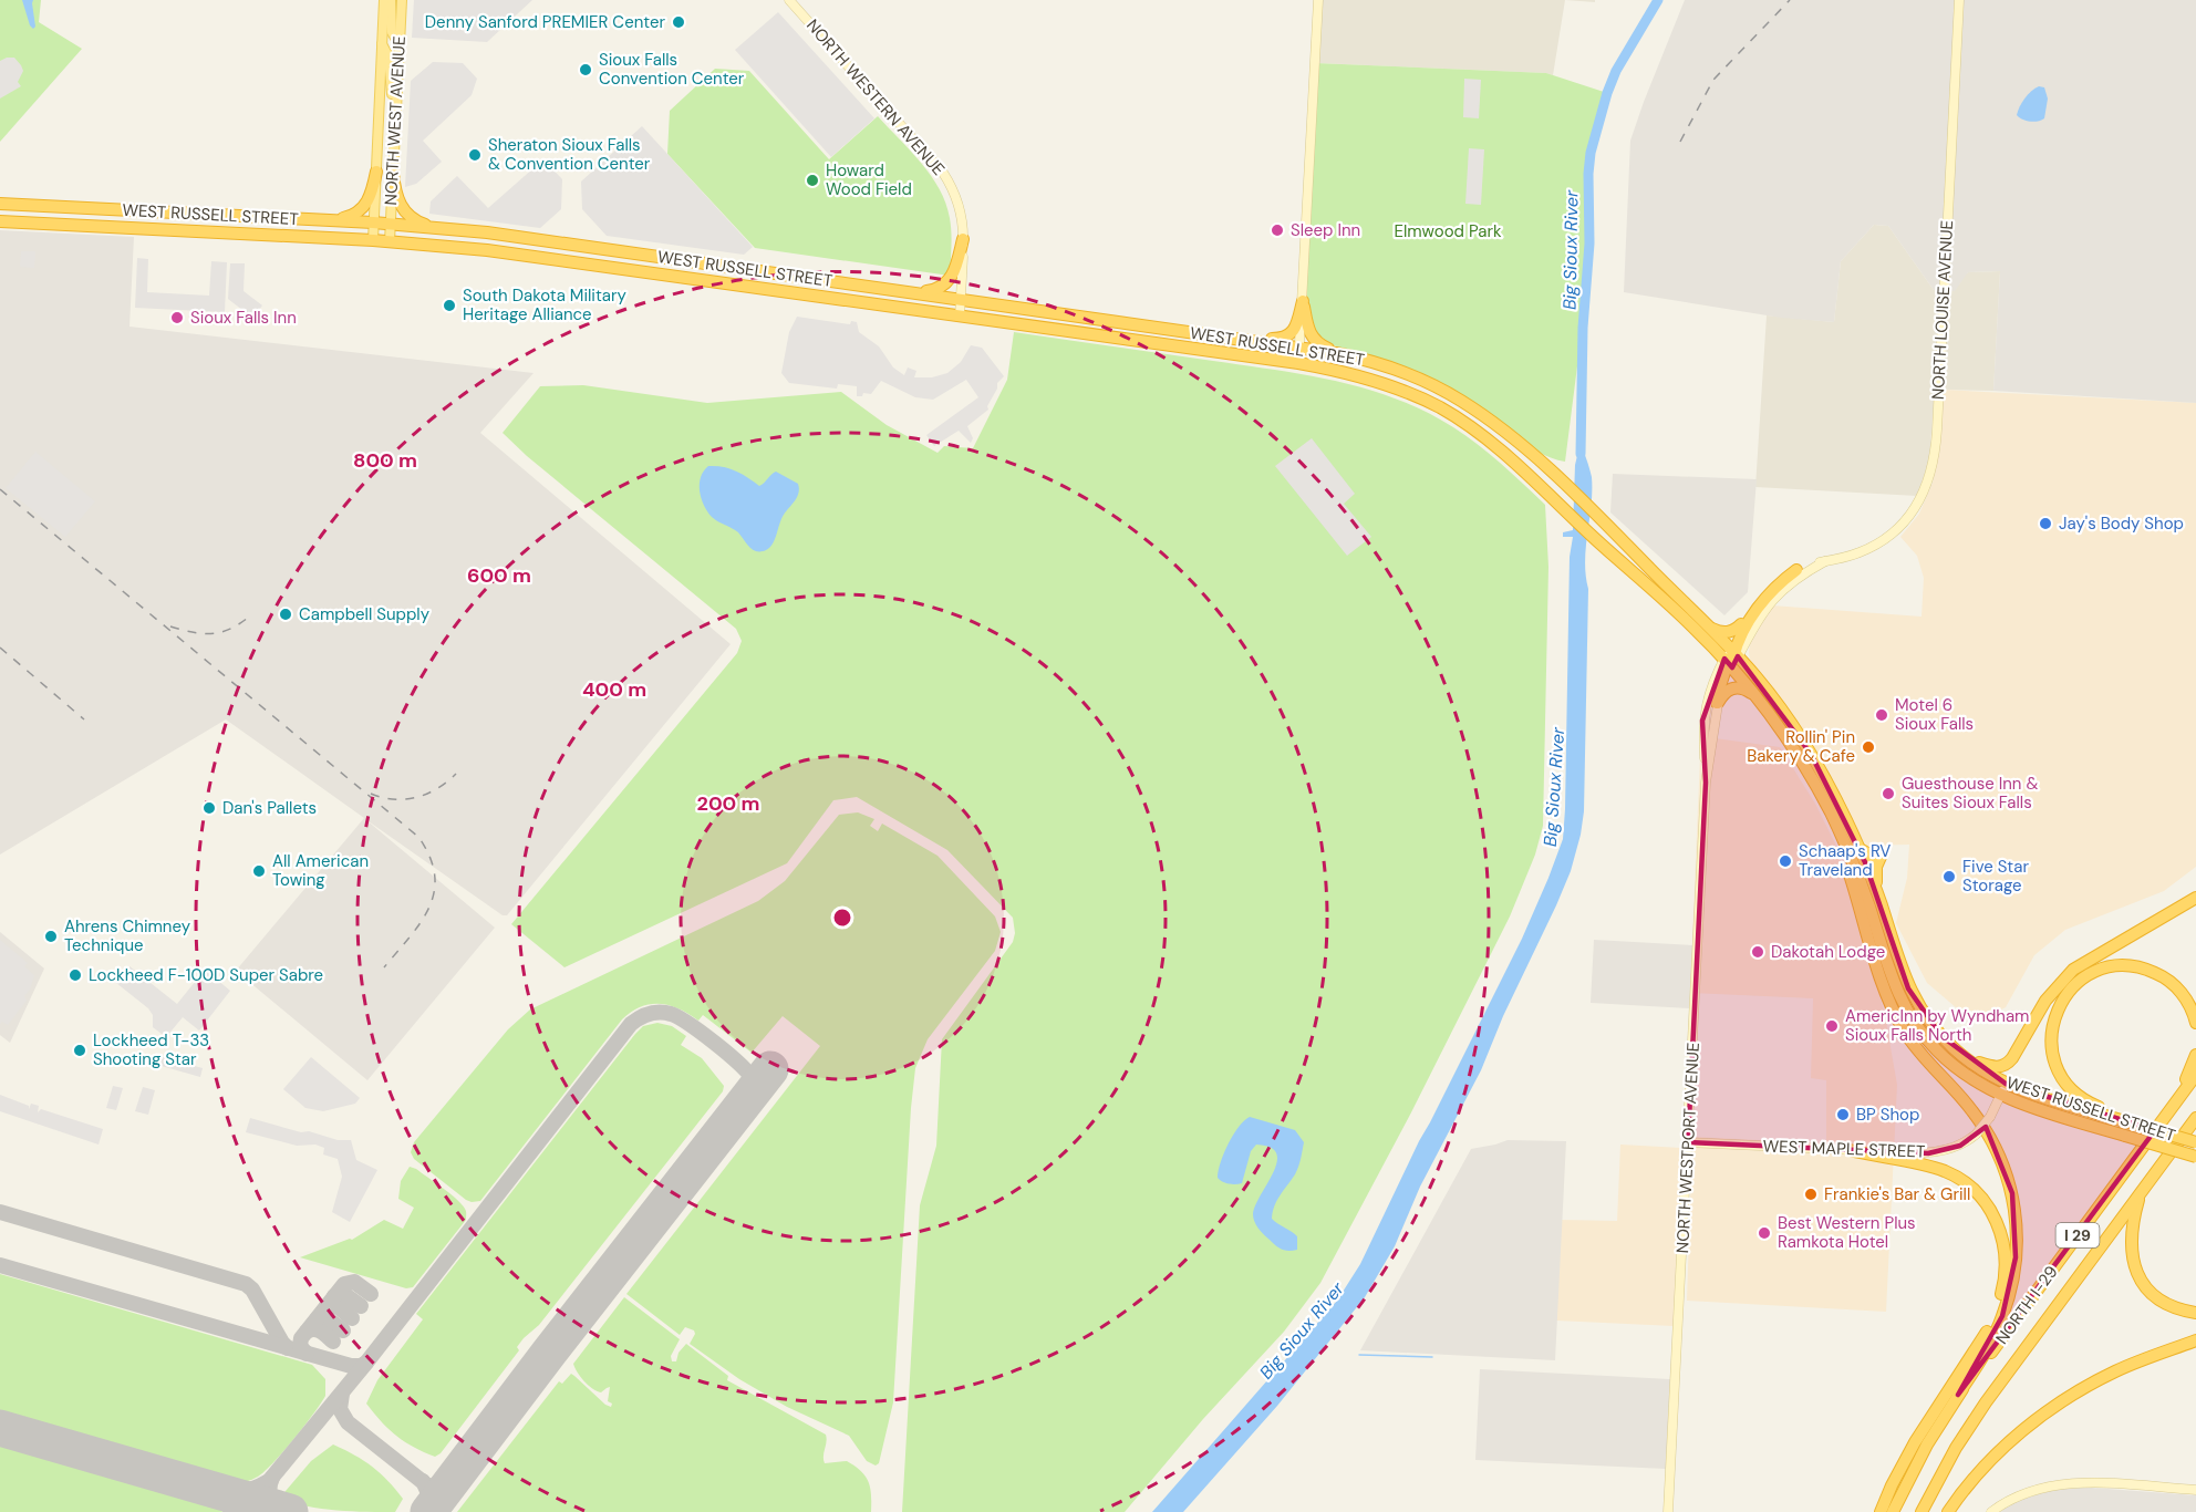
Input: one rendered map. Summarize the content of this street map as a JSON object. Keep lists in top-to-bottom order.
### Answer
{
  "streets": {
    "highway": ["WEST RUSSELL STREET", "I 29", "NORTH I-29"],
    "main road": ["NORTH WEST AVENUE"],
    "street": [
      "NORTH WESTERN AVENUE",
      "NORTH LOUISE AVENUE",
      "NORTH WESTPORT AVENUE",
      "WEST MAPLE STREET"
    ]
  },
  "crossings": [
    ["NORTH WESTERN AVENUE", "WEST RUSSELL STREET"],
    ["NORTH WEST AVENUE", "WEST RUSSELL STREET"],
    ["WEST RUSSELL STREET", "NORTH LOUISE AVENUE"],
    ["WEST RUSSELL STREET", "NORTH WESTPORT AVENUE"],
    ["WEST RUSSELL STREET", "WEST MAPLE STREET"],
    ["NORTH LOUISE AVENUE", "NORTH WESTPORT AVENUE"],
    ["NORTH WESTPORT AVENUE", "WEST MAPLE STREET"]
  ],
  "water": ["Big Sioux River"],
  "parks": ["Elmwood Park"],
  "places": [
    "Denny Sanford PREMIER Center",
    "Sioux Falls Convention Center",
    "Sheraton Sioux Falls & Convention Center",
    "Howard Wood Field",
    "Sleep Inn",
    "South Dakota Military Heritage Alliance",
    "Sioux Falls Inn",
    "Jay's Body Shop",
    "Campbell Supply",
    "Motel 6 Sioux Falls",
    "Rollin' Pin Bakery & Cafe",
    "Guesthouse Inn & Suites Sioux Falls",
    "Dan's Pallets",
    "Schaap's RV Traveland",
    "All American Towing",
    "Five Star Storage",
    "Ahrens Chimney Technique",
    "Dakotah Lodge",
    "Lockheed F-100D Super Sabre",
    "AmericInn by Wyndham Sioux Falls North",
    "Lockheed T-33 Shooting Star",
    "BP Shop",
    "Frankie's Bar & Grill",
    "Best Western Plus Ramkota Hotel"
  ],
  "rings": [
    "800 m",
    "600 m",
    "400 m",
    "200 m"
  ]
}
